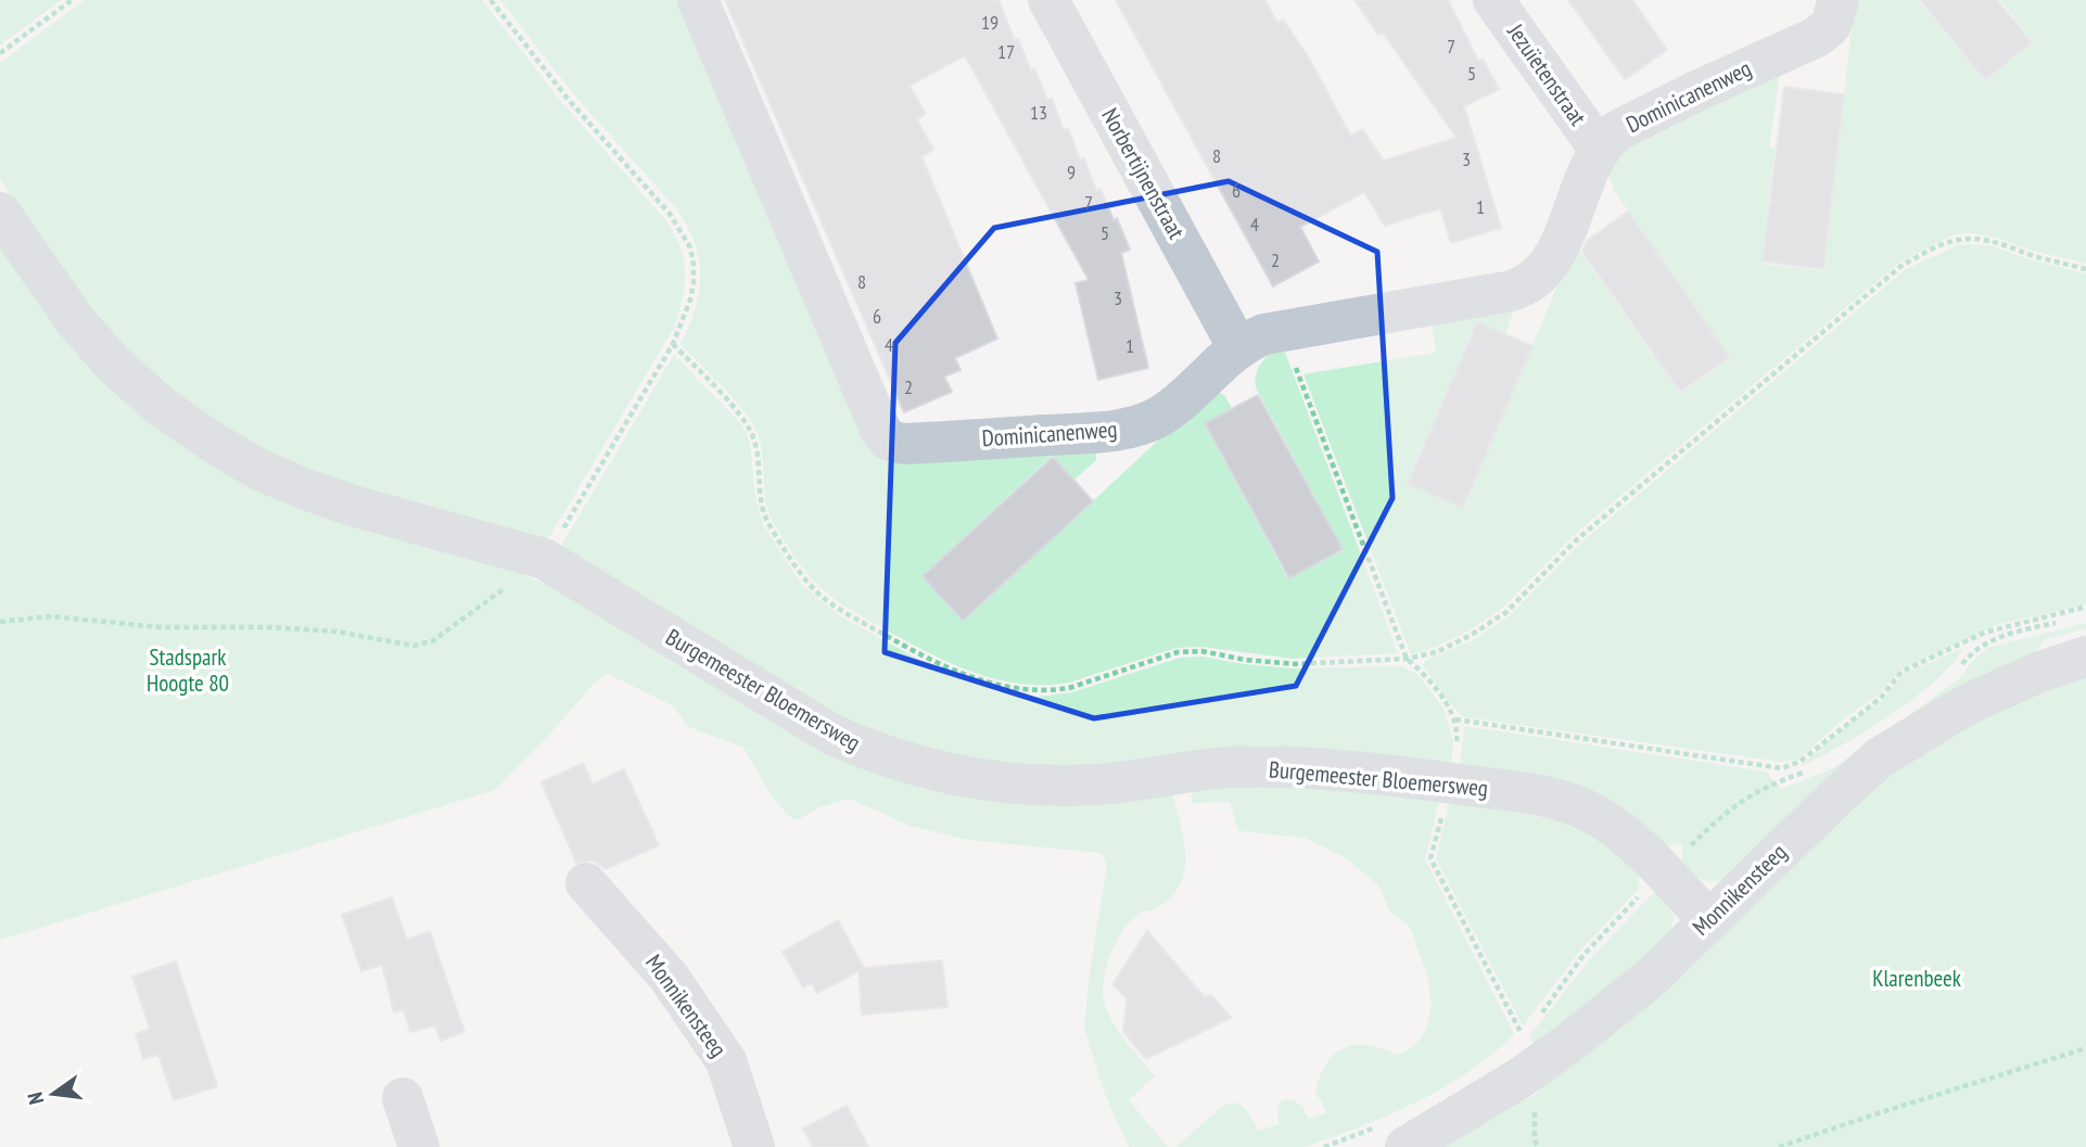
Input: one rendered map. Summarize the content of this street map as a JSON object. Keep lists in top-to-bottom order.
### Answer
{
  "streets": {
    "street": [
      "Jezuïetenstraat",
      "Dominicanenweg",
      "Norbertijnenstraat",
      "Burgemeester Bloemersweg",
      "Monnikensteeg"
    ]
  },
  "crossings": [
    ["Jezuïetenstraat", "Dominicanenweg"],
    ["Dominicanenweg", "Norbertijnenstraat"],
    ["Burgemeester Bloemersweg", "Monnikensteeg"]
  ],
  "parks": ["Stadspark Hoogte 80", "Klarenbeek"],
  "house_numbers": [
    "19",
    "7",
    "17",
    "5",
    "13",
    "8",
    "3",
    "9",
    "6",
    "7",
    "1",
    "4",
    "5",
    "2",
    "8",
    "3",
    "6",
    "4",
    "1",
    "2"
  ],
  "north": "left"
}
